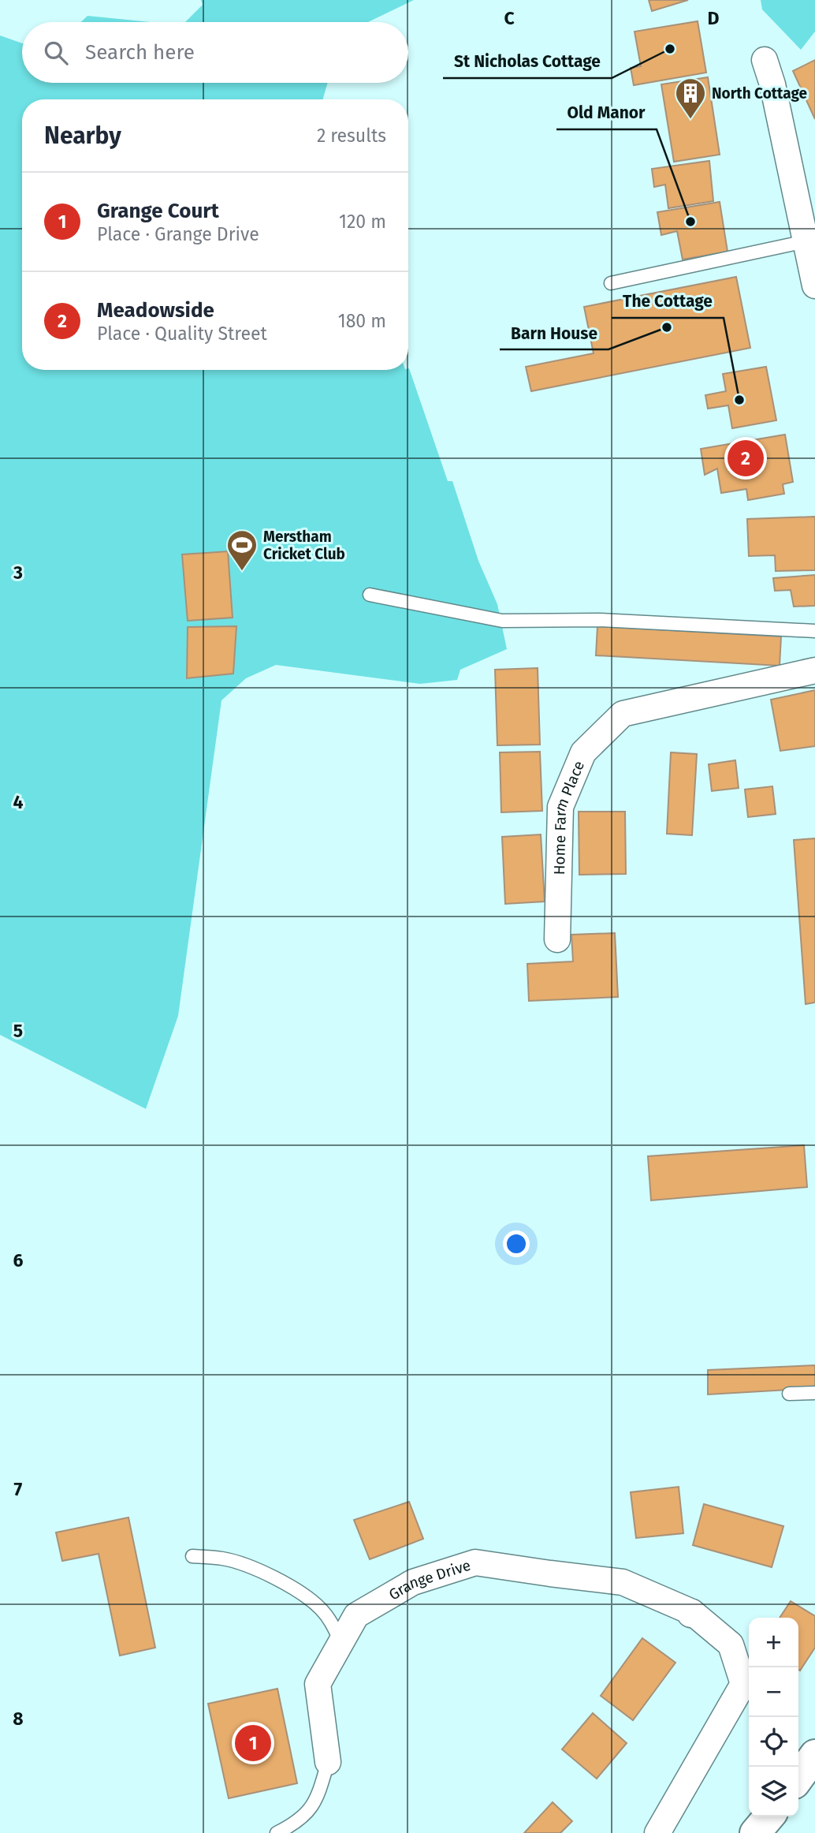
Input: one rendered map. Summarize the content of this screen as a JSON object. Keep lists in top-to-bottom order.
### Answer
{
  "streets": {
    "street": ["Home Farm Place", "Grange Drive"]
  },
  "places": {
    "other": [
      "St Nicholas Cottage",
      "Old Manor",
      "Barn House",
      "The Cottage"
    ],
    "building": ["North Cottage"],
    "sports": ["Merstham Cricket Club"]
  },
  "page": {
    "search": "Search here",
    "heading": ["Nearby", "2 results"],
    "list": [
      {
        "mark": "1",
        "name": "Grange Court",
        "note": "Place · Grange Drive",
        "value": "120 m"
      },
      {
        "mark": "2",
        "name": "Meadowside",
        "note": "Place · Quality Street",
        "value": "180 m"
      }
    ],
    "pins": ["2", "1"],
    "map_buttons": ["+", "−"]
  },
  "grid": {
    "columns": ["C", "D"],
    "rows": [
      "3",
      "4",
      "5",
      "6",
      "7",
      "8"
    ]
  }
}
